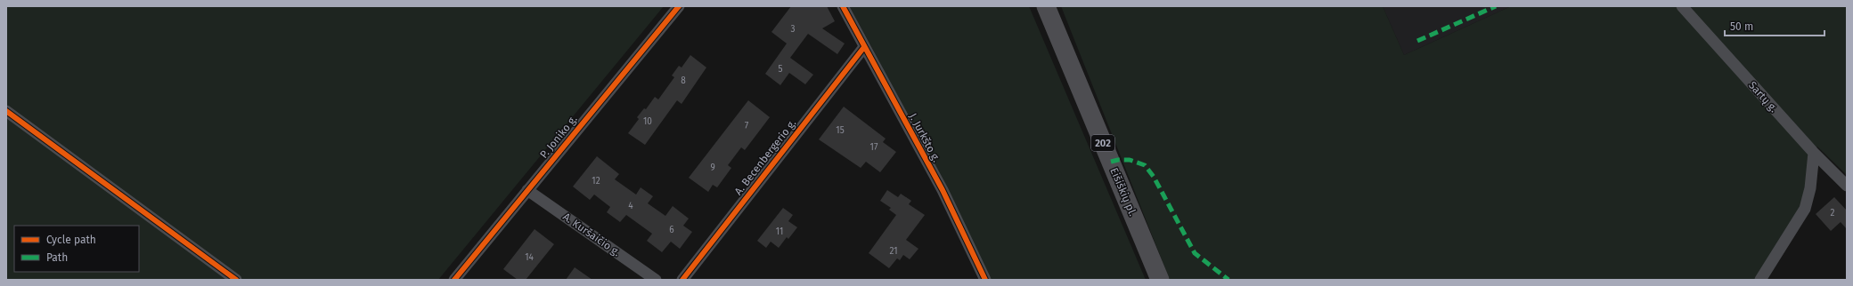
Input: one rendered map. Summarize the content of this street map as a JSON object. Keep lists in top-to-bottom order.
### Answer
{
  "streets": {
    "main road": ["202", "Eišiškių pl."],
    "street": [
      "Sartų g.",
      "P. Joniko g.",
      "J. Jurkšto g.",
      "A. Becenbergerio g.",
      "A. Kuršaičio g."
    ]
  },
  "crossings": [
    ["P. Joniko g.", "A. Kuršaičio g."],
    ["J. Jurkšto g.", "A. Becenbergerio g."]
  ],
  "house_numbers": [
    "3",
    "5",
    "8",
    "10",
    "7",
    "15",
    "17",
    "9",
    "12",
    "4",
    "2",
    "6",
    "11",
    "21",
    "14"
  ],
  "legend": ["Cycle path", "Path"],
  "scale_bar": "50 m"
}
